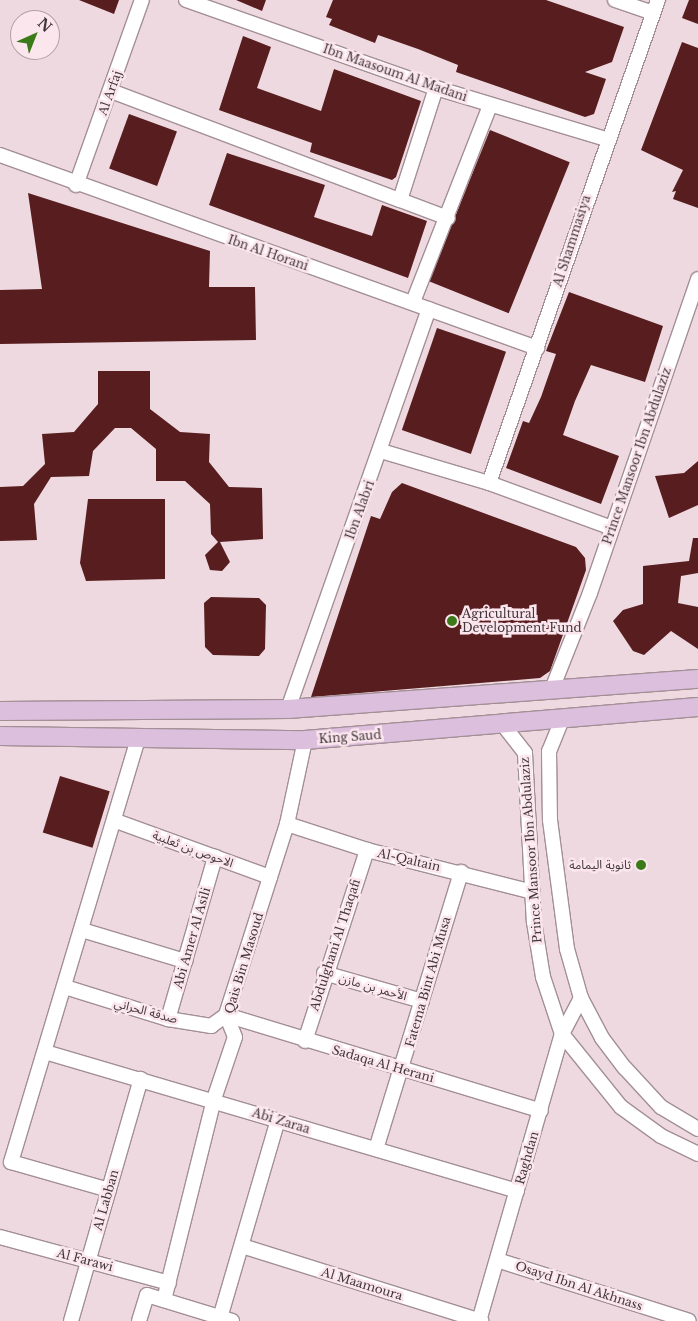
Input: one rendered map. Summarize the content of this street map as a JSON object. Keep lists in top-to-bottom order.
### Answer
{
  "streets": {
    "main road": ["King Saud"],
    "street": [
      "Ibn Maasoum Al Madani",
      "Al Arfaj",
      "Al Shammasiya",
      "Ibn Al Horani",
      "Prince Mansoor Ibn Abdulaziz",
      "Ibn Alabri",
      "الاحوص بن ثعلبية",
      "Al-Qaltain",
      "Abi Amer Al Asili",
      "Abdulghani Al Thaqafi",
      "Qais Bin Masoud",
      "Fatema Bint Abi Musa",
      "الأحمر بن مازن",
      "صدقة الحراني",
      "Sadaqa Al Herani",
      "Abi Zaraa",
      "Raghdan",
      "Al Labban",
      "Al Farawi",
      "Al Maamoura",
      "Osayd Ibn Al Akhnass"
    ]
  },
  "crossings": [
    ["Ibn Maasoum Al Madani", "Al Shammasiya"],
    ["Al Arfaj", "Ibn Al Horani"],
    ["Al Shammasiya", "Ibn Al Horani"],
    ["Ibn Al Horani", "Ibn Alabri"],
    ["Prince Mansoor Ibn Abdulaziz", "King Saud"],
    ["Prince Mansoor Ibn Abdulaziz", "Al-Qaltain"],
    ["Prince Mansoor Ibn Abdulaziz", "Raghdan"],
    ["King Saud", "Qais Bin Masoud"],
    ["الاحوص بن ثعلبية", "Abi Amer Al Asili"],
    ["الاحوص بن ثعلبية", "Qais Bin Masoud"],
    ["Al-Qaltain", "Abdulghani Al Thaqafi"],
    ["Al-Qaltain", "Qais Bin Masoud"],
    ["Al-Qaltain", "Fatema Bint Abi Musa"],
    ["Abi Amer Al Asili", "صدقة الحراني"],
    ["Abdulghani Al Thaqafi", "الأحمر بن مازن"],
    ["Abdulghani Al Thaqafi", "Sadaqa Al Herani"],
    ["Qais Bin Masoud", "صدقة الحراني"],
    ["Qais Bin Masoud", "Sadaqa Al Herani"],
    ["Qais Bin Masoud", "Abi Zaraa"],
    ["Qais Bin Masoud", "Al Farawi"],
    ["Fatema Bint Abi Musa", "الأحمر بن مازن"],
    ["Fatema Bint Abi Musa", "Sadaqa Al Herani"],
    ["Fatema Bint Abi Musa", "Abi Zaraa"],
    ["صدقة الحراني", "Sadaqa Al Herani"],
    ["Sadaqa Al Herani", "Raghdan"],
    ["Abi Zaraa", "Raghdan"],
    ["Abi Zaraa", "Al Labban"],
    ["Raghdan", "Al Maamoura"],
    ["Raghdan", "Osayd Ibn Al Akhnass"],
    ["Al Labban", "Al Farawi"]
  ],
  "places": ["Agricultural Development Fund", "ثانوية اليمامة"],
  "north": "top right"
}
